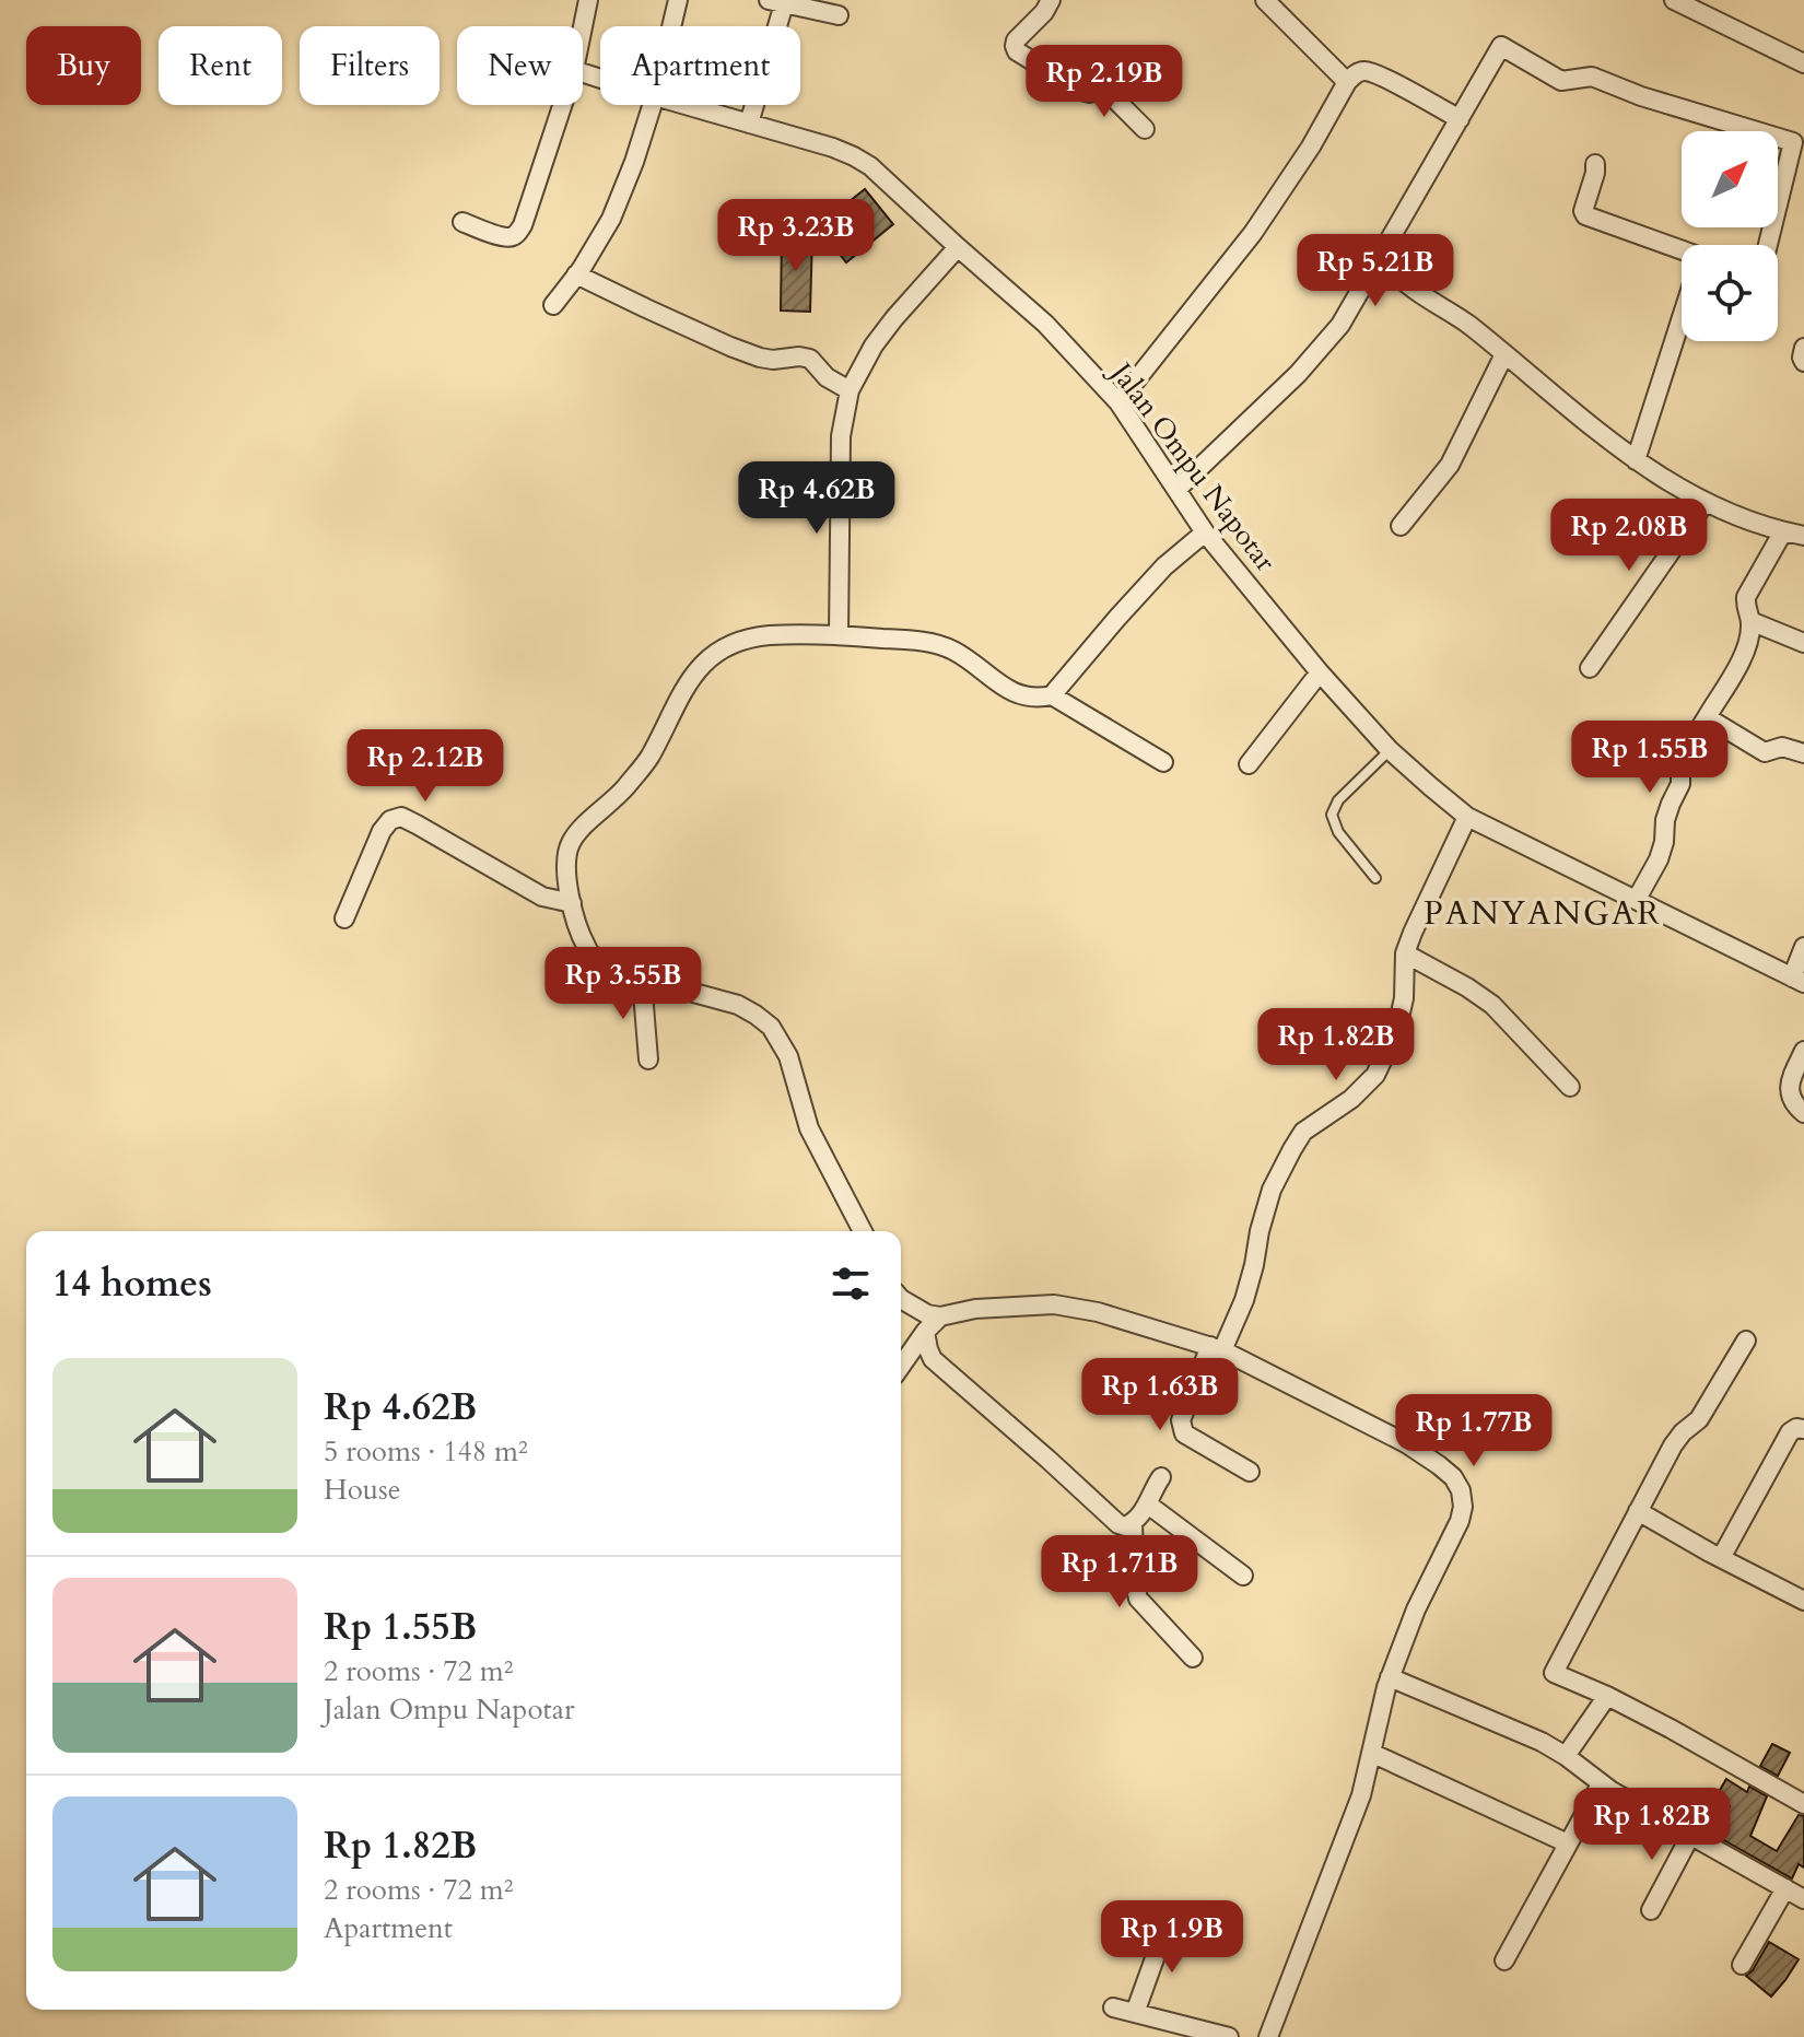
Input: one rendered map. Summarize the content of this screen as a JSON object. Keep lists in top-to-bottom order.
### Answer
{
  "streets": {
    "street": ["Jalan Ompu Napotar"]
  },
  "districts": ["PANYANGAR"],
  "north": "top right",
  "page": {
    "chip": [
      "Buy",
      "Rent",
      "Filters",
      "New",
      "Apartment"
    ],
    "price": [
      "Rp 2.19B",
      "Rp 3.23B",
      "Rp 5.21B",
      "Rp 4.62B",
      "Rp 2.08B",
      "Rp 1.55B",
      "Rp 2.12B",
      "Rp 3.55B",
      "Rp 1.82B",
      "Rp 1.63B",
      "Rp 1.77B",
      "Rp 1.71B",
      "Rp 1.82B",
      "Rp 1.9B"
    ],
    "heading": "14 homes",
    "list": [
      {
        "name": "Rp 4.62B",
        "note": "5 rooms · 148 m² · House"
      },
      {
        "name": "Rp 1.55B",
        "note": "2 rooms · 72 m² · Jalan Ompu Napotar"
      },
      {
        "name": "Rp 1.82B",
        "note": "2 rooms · 72 m² · Apartment"
      }
    ]
  }
}
